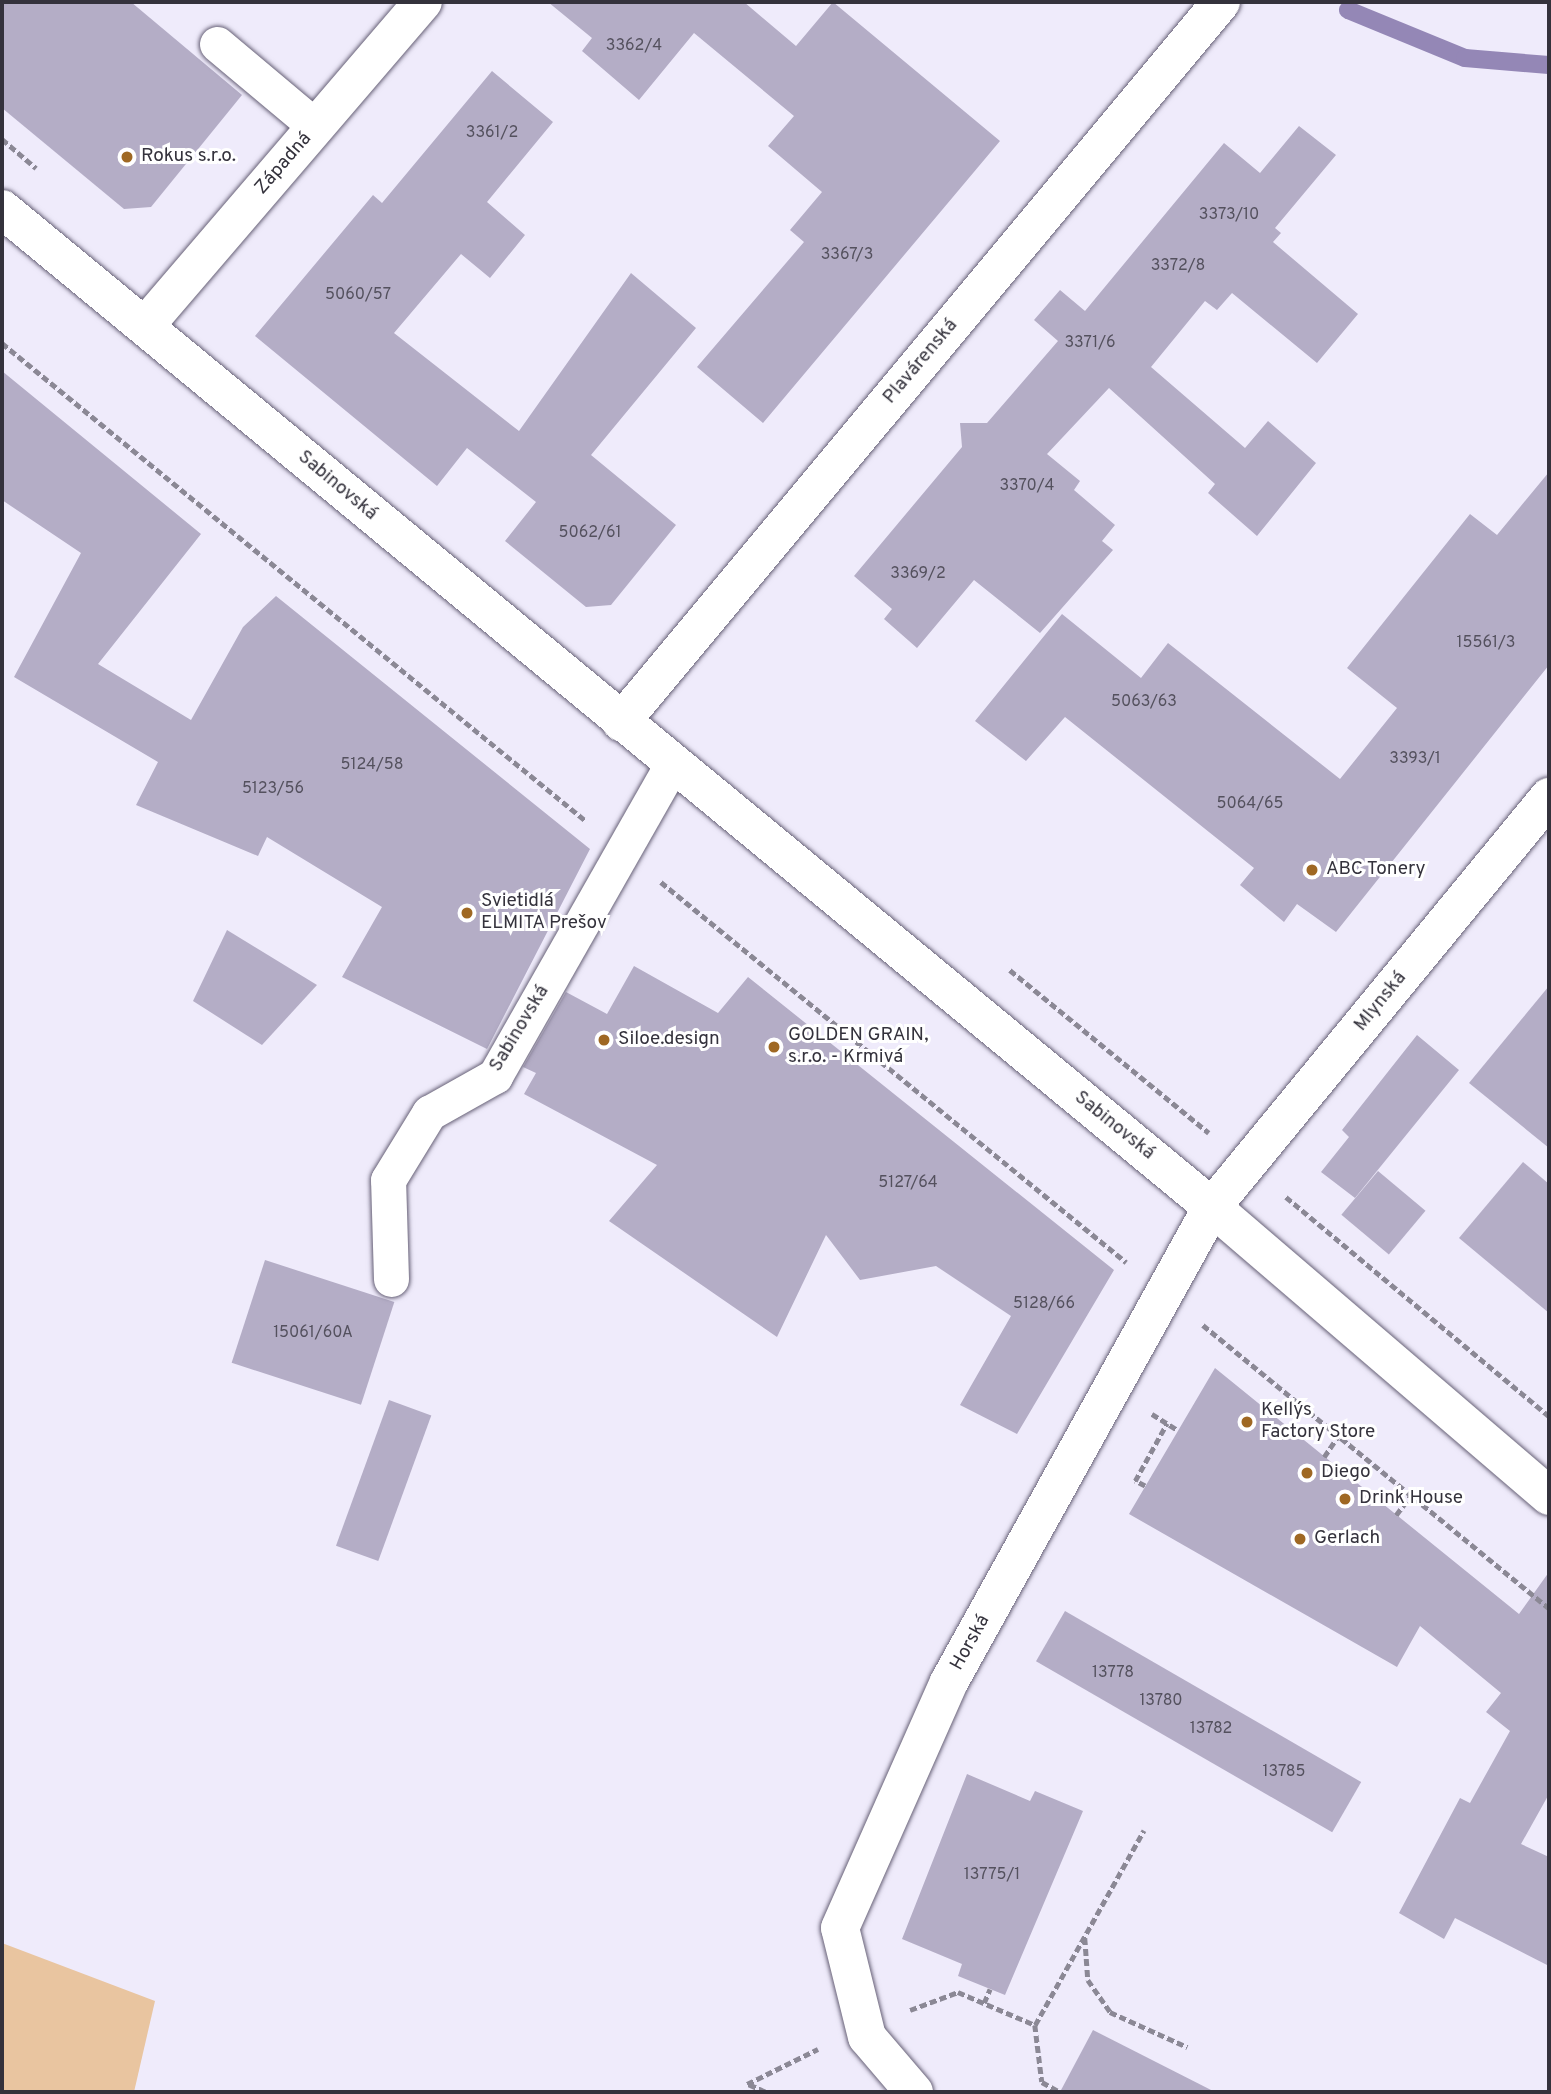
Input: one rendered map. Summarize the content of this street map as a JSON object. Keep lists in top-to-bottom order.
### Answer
{
  "streets": {
    "street": [
      "Západná",
      "Plavárenská",
      "Sabinovská",
      "Mlynská",
      "Horská"
    ]
  },
  "crossings": [
    ["Západná", "Sabinovská"],
    ["Plavárenská", "Sabinovská"],
    ["Sabinovská", "Mlynská"],
    ["Sabinovská", "Horská"],
    ["Mlynská", "Horská"]
  ],
  "places": [
    "Rokus s.r.o.",
    "ABC Tonery",
    "Svietidlá ELMITA Prešov",
    "Siloe.design",
    "GOLDEN GRAIN, s.r.o. - Krmivá",
    "Kelly´s Factory Store",
    "Diego",
    "Drink House",
    "Gerlach"
  ],
  "house_numbers": [
    "3362/4",
    "3361/2",
    "3373/10",
    "3367/3",
    "3372/8",
    "5060/57",
    "3371/6",
    "3370/4",
    "5062/61",
    "3369/2",
    "15561/3",
    "5063/63",
    "3393/1",
    "5124/58",
    "5123/56",
    "5064/65",
    "5127/64",
    "5128/66",
    "15061/60A",
    "13778",
    "13780",
    "13782",
    "13785",
    "13775/1"
  ]
}
